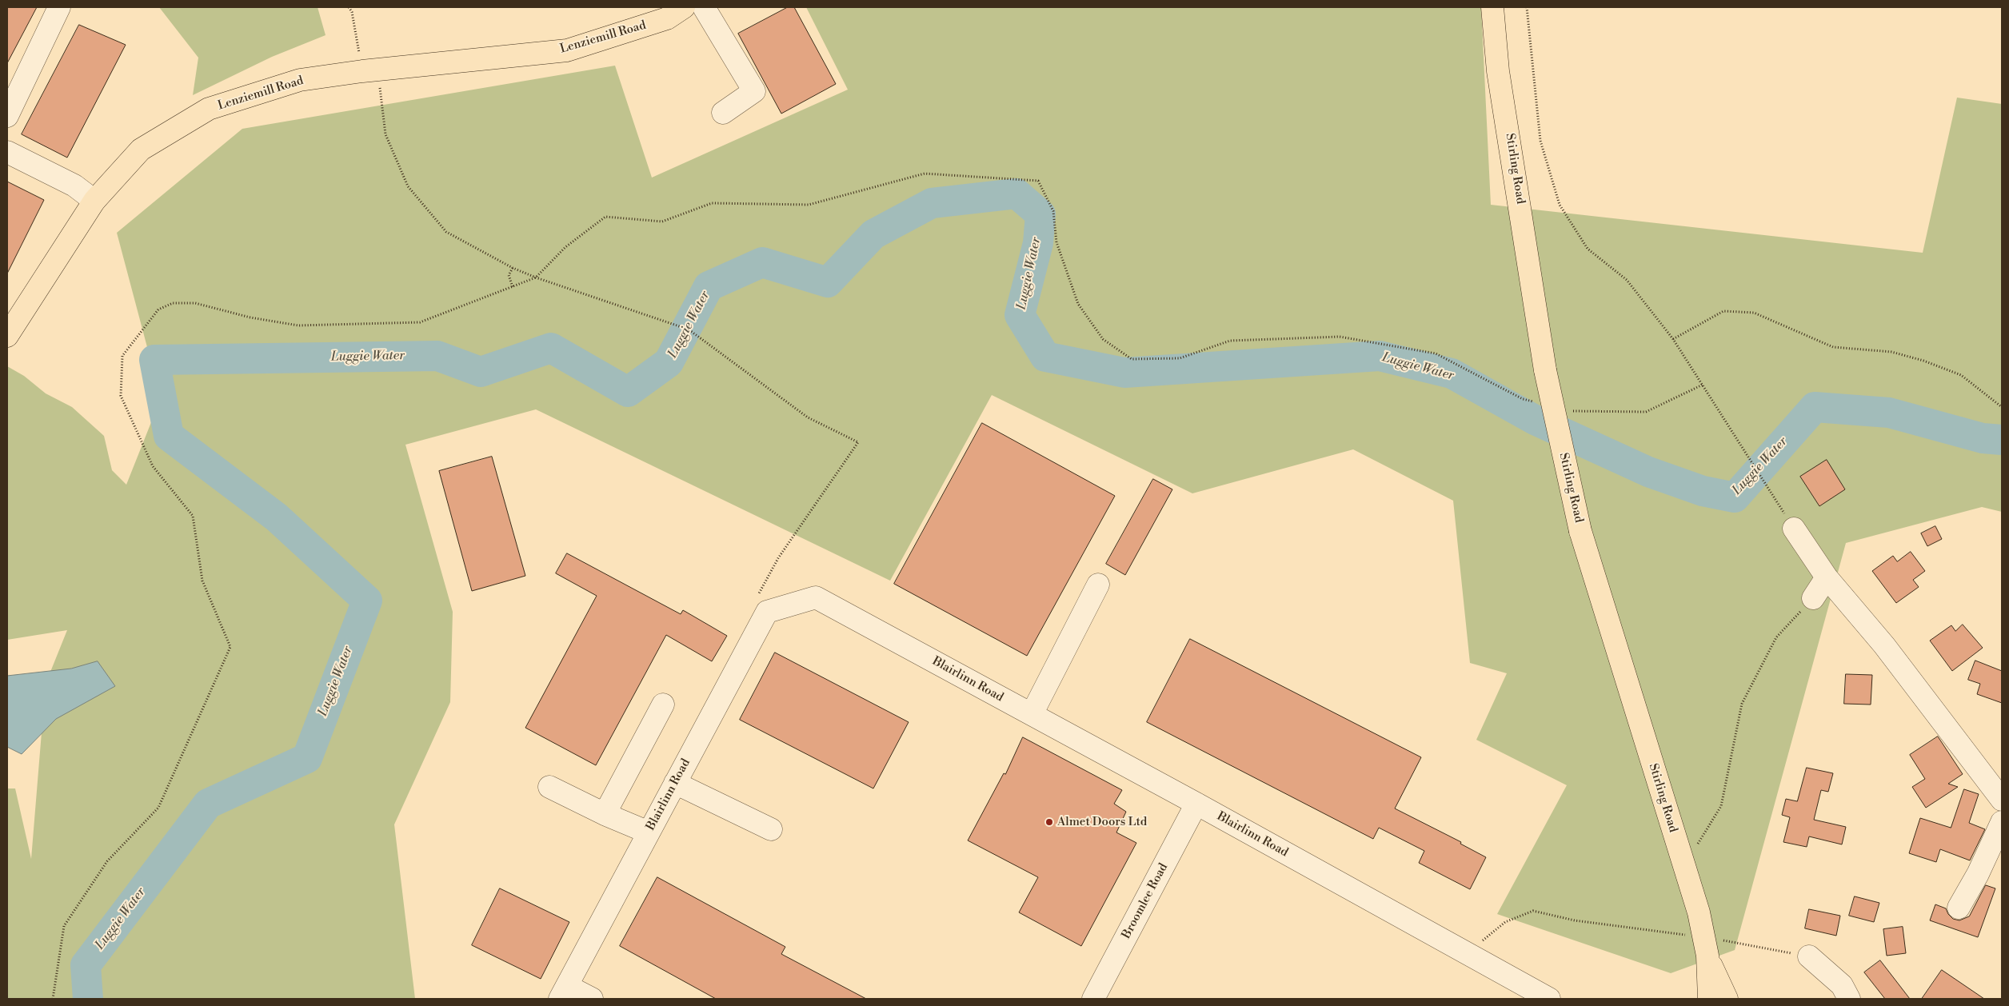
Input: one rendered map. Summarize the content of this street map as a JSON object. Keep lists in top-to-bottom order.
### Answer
{
  "streets": {
    "main road": ["Lenziemill Road", "Stirling Road"],
    "street": ["Blairlinn Road", "Broomlee Road"]
  },
  "crossings": [
    ["Blairlinn Road", "Broomlee Road"]
  ],
  "water": ["Luggie Water"],
  "places": ["Almet Doors Ltd"]
}
